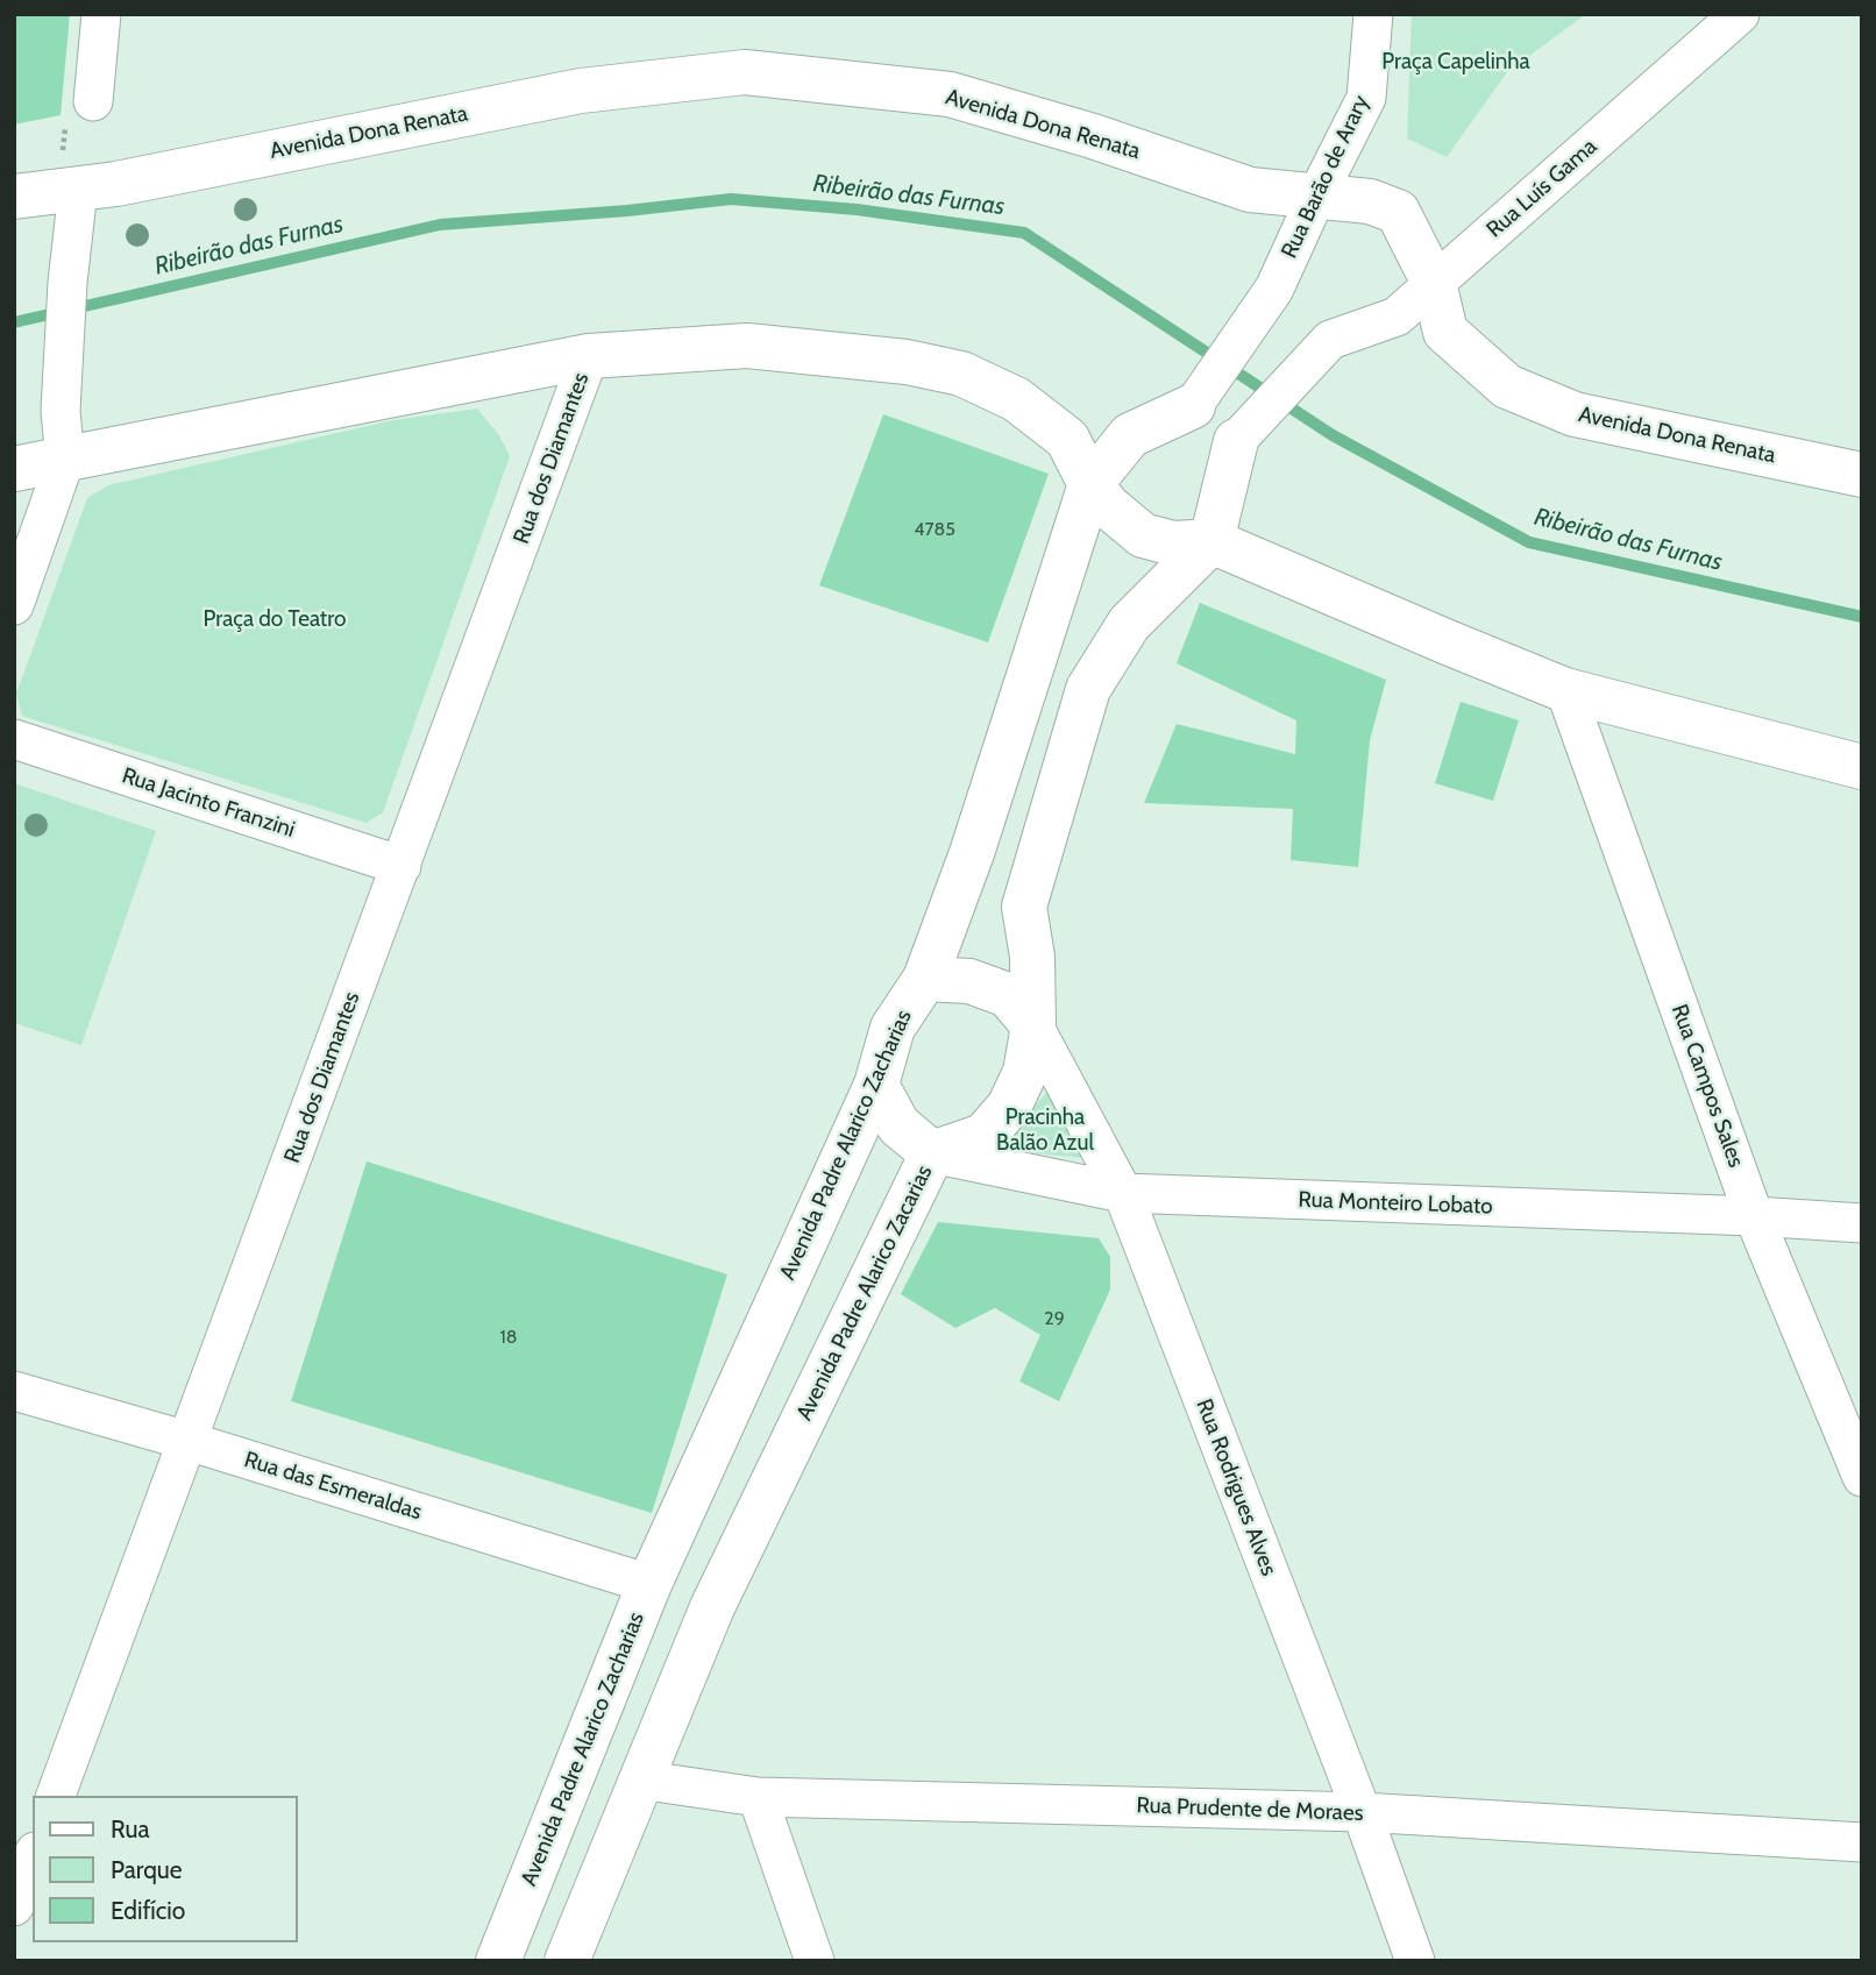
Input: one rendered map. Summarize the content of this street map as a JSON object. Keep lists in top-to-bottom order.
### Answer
{
  "streets": {
    "main road": ["Avenida Dona Renata", "Avenida Padre Alarico Zacharias", "Avenida Padre Alarico Zacarias"],
    "street": [
      "Rua Barão de Arary",
      "Rua Luís Gama",
      "Rua dos Diamantes",
      "Rua Jacinto Franzini",
      "Rua Campos Sales",
      "Rua Monteiro Lobato",
      "Rua das Esmeraldas",
      "Rua Rodrigues Alves",
      "Rua Prudente de Moraes"
    ]
  },
  "crossings": [
    ["Avenida Dona Renata", "Rua Barão de Arary"],
    ["Avenida Dona Renata", "Rua Luís Gama"],
    ["Rua Barão de Arary", "Avenida Padre Alarico Zacharias"],
    ["Rua dos Diamantes", "Rua Jacinto Franzini"],
    ["Rua dos Diamantes", "Rua das Esmeraldas"],
    ["Rua Campos Sales", "Rua Monteiro Lobato"],
    ["Avenida Padre Alarico Zacharias", "Rua Monteiro Lobato"],
    ["Avenida Padre Alarico Zacharias", "Avenida Padre Alarico Zacarias"],
    ["Avenida Padre Alarico Zacharias", "Rua das Esmeraldas"],
    ["Avenida Padre Alarico Zacharias", "Rua Rodrigues Alves"],
    ["Rua Monteiro Lobato", "Avenida Padre Alarico Zacarias"],
    ["Rua Monteiro Lobato", "Rua Rodrigues Alves"],
    ["Avenida Padre Alarico Zacarias", "Rua Rodrigues Alves"],
    ["Avenida Padre Alarico Zacarias", "Rua Prudente de Moraes"],
    ["Rua Rodrigues Alves", "Rua Prudente de Moraes"]
  ],
  "water": ["Ribeirão das Furnas"],
  "parks": ["Praça Capelinha", "Praça do Teatro", "Pracinha Balão Azul"],
  "house_numbers": ["4785", "29", "18"],
  "legend": ["Rua", "Parque", "Edifício"]
}
